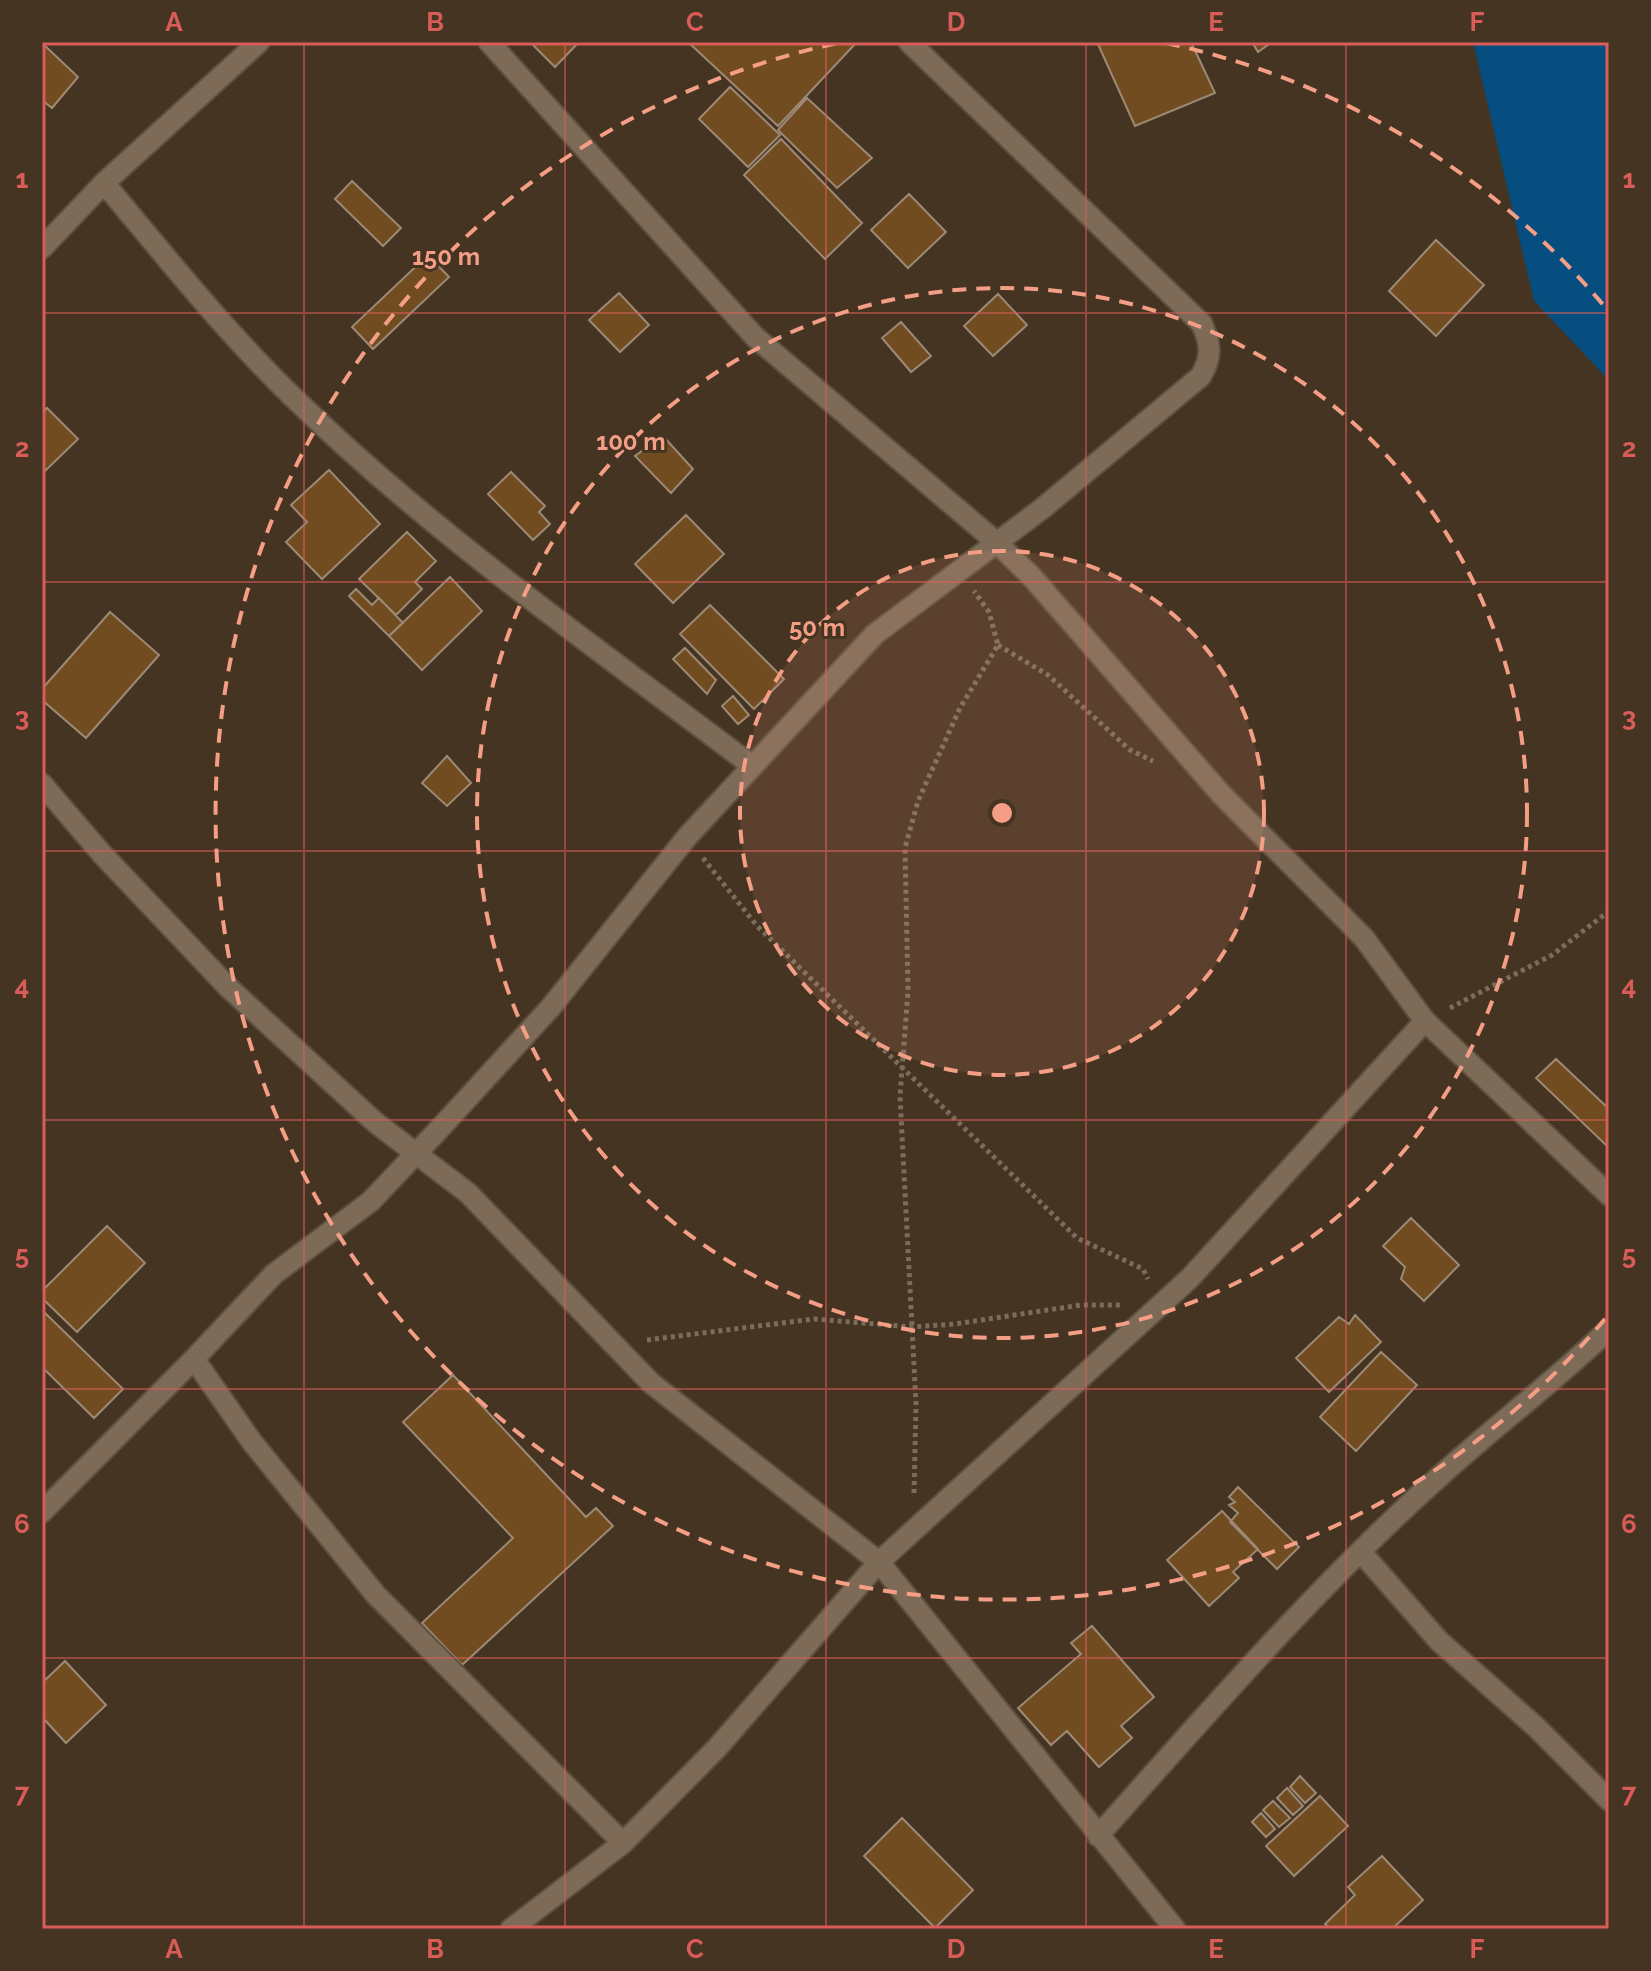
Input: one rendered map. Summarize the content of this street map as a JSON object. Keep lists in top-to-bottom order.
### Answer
{
  "grid": {
    "columns": [
      "A",
      "B",
      "C",
      "D",
      "E",
      "F"
    ],
    "rows": [
      "1",
      "2",
      "3",
      "4",
      "5",
      "6",
      "7"
    ]
  },
  "rings": ["150 m", "100 m", "50 m"]
}
